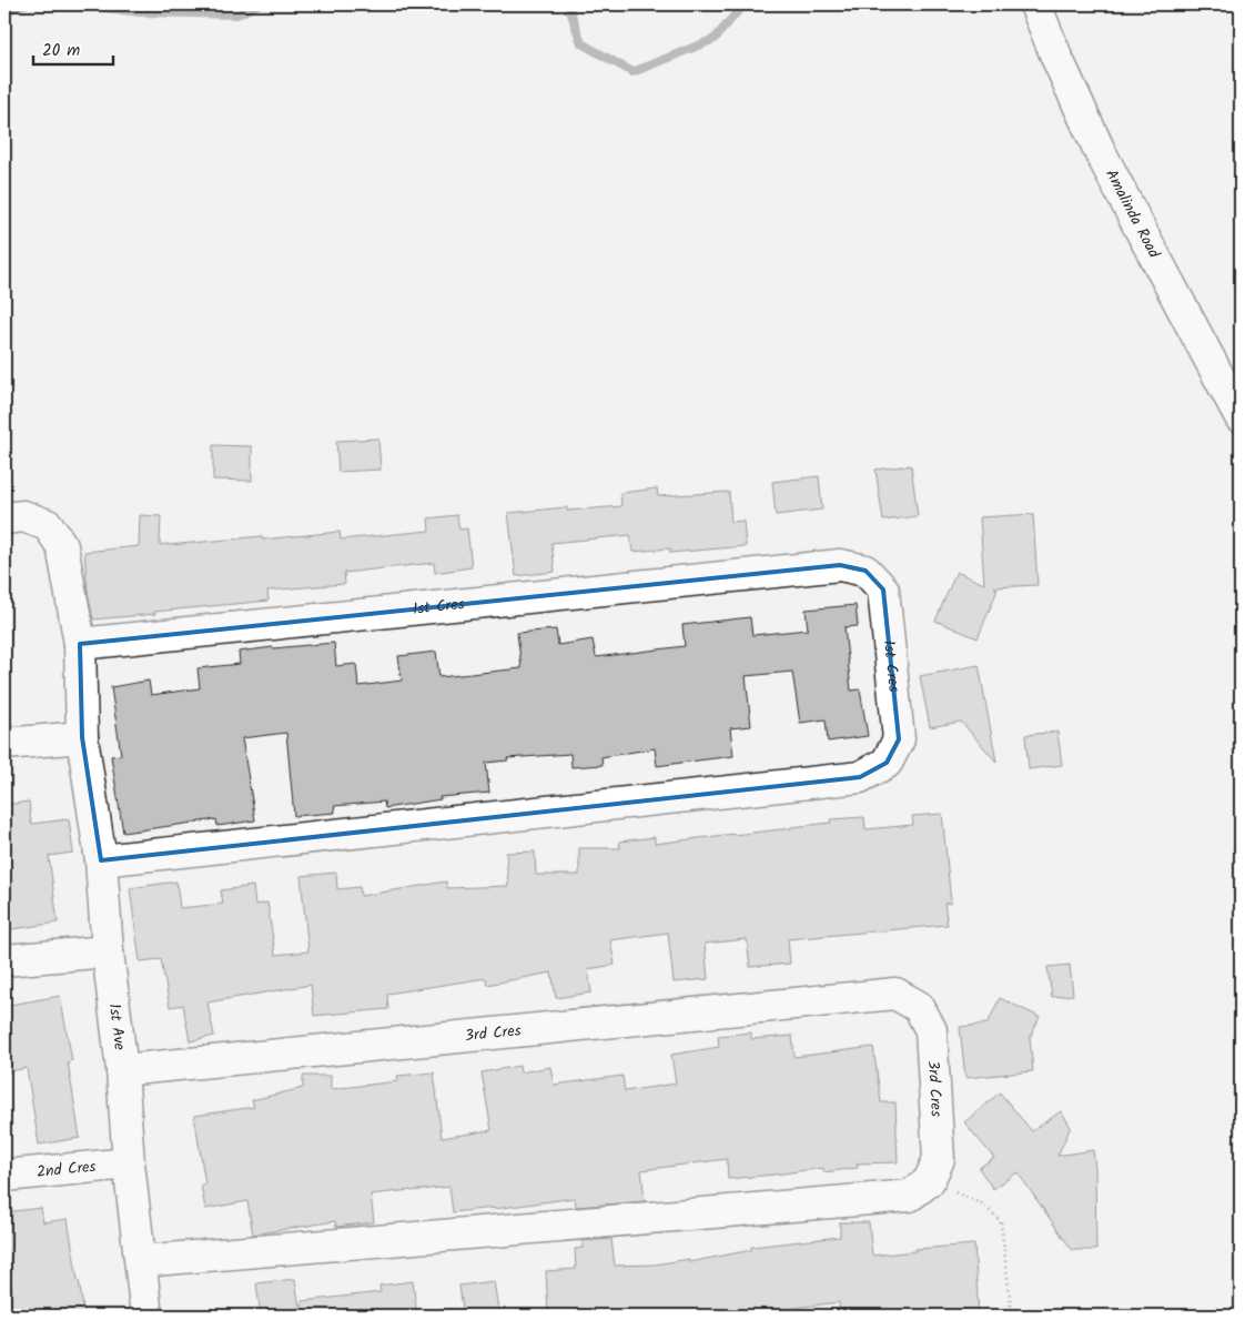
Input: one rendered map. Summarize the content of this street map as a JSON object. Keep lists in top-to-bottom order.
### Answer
{
  "streets": {
    "street": [
      "Amalinda Road",
      "1st Cres",
      "1st Ave",
      "3rd Cres",
      "2nd Cres"
    ]
  },
  "crossings": [
    ["1st Cres", "1st Ave"],
    ["1st Ave", "3rd Cres"],
    ["1st Ave", "2nd Cres"]
  ],
  "scale_bar": "20 m"
}
